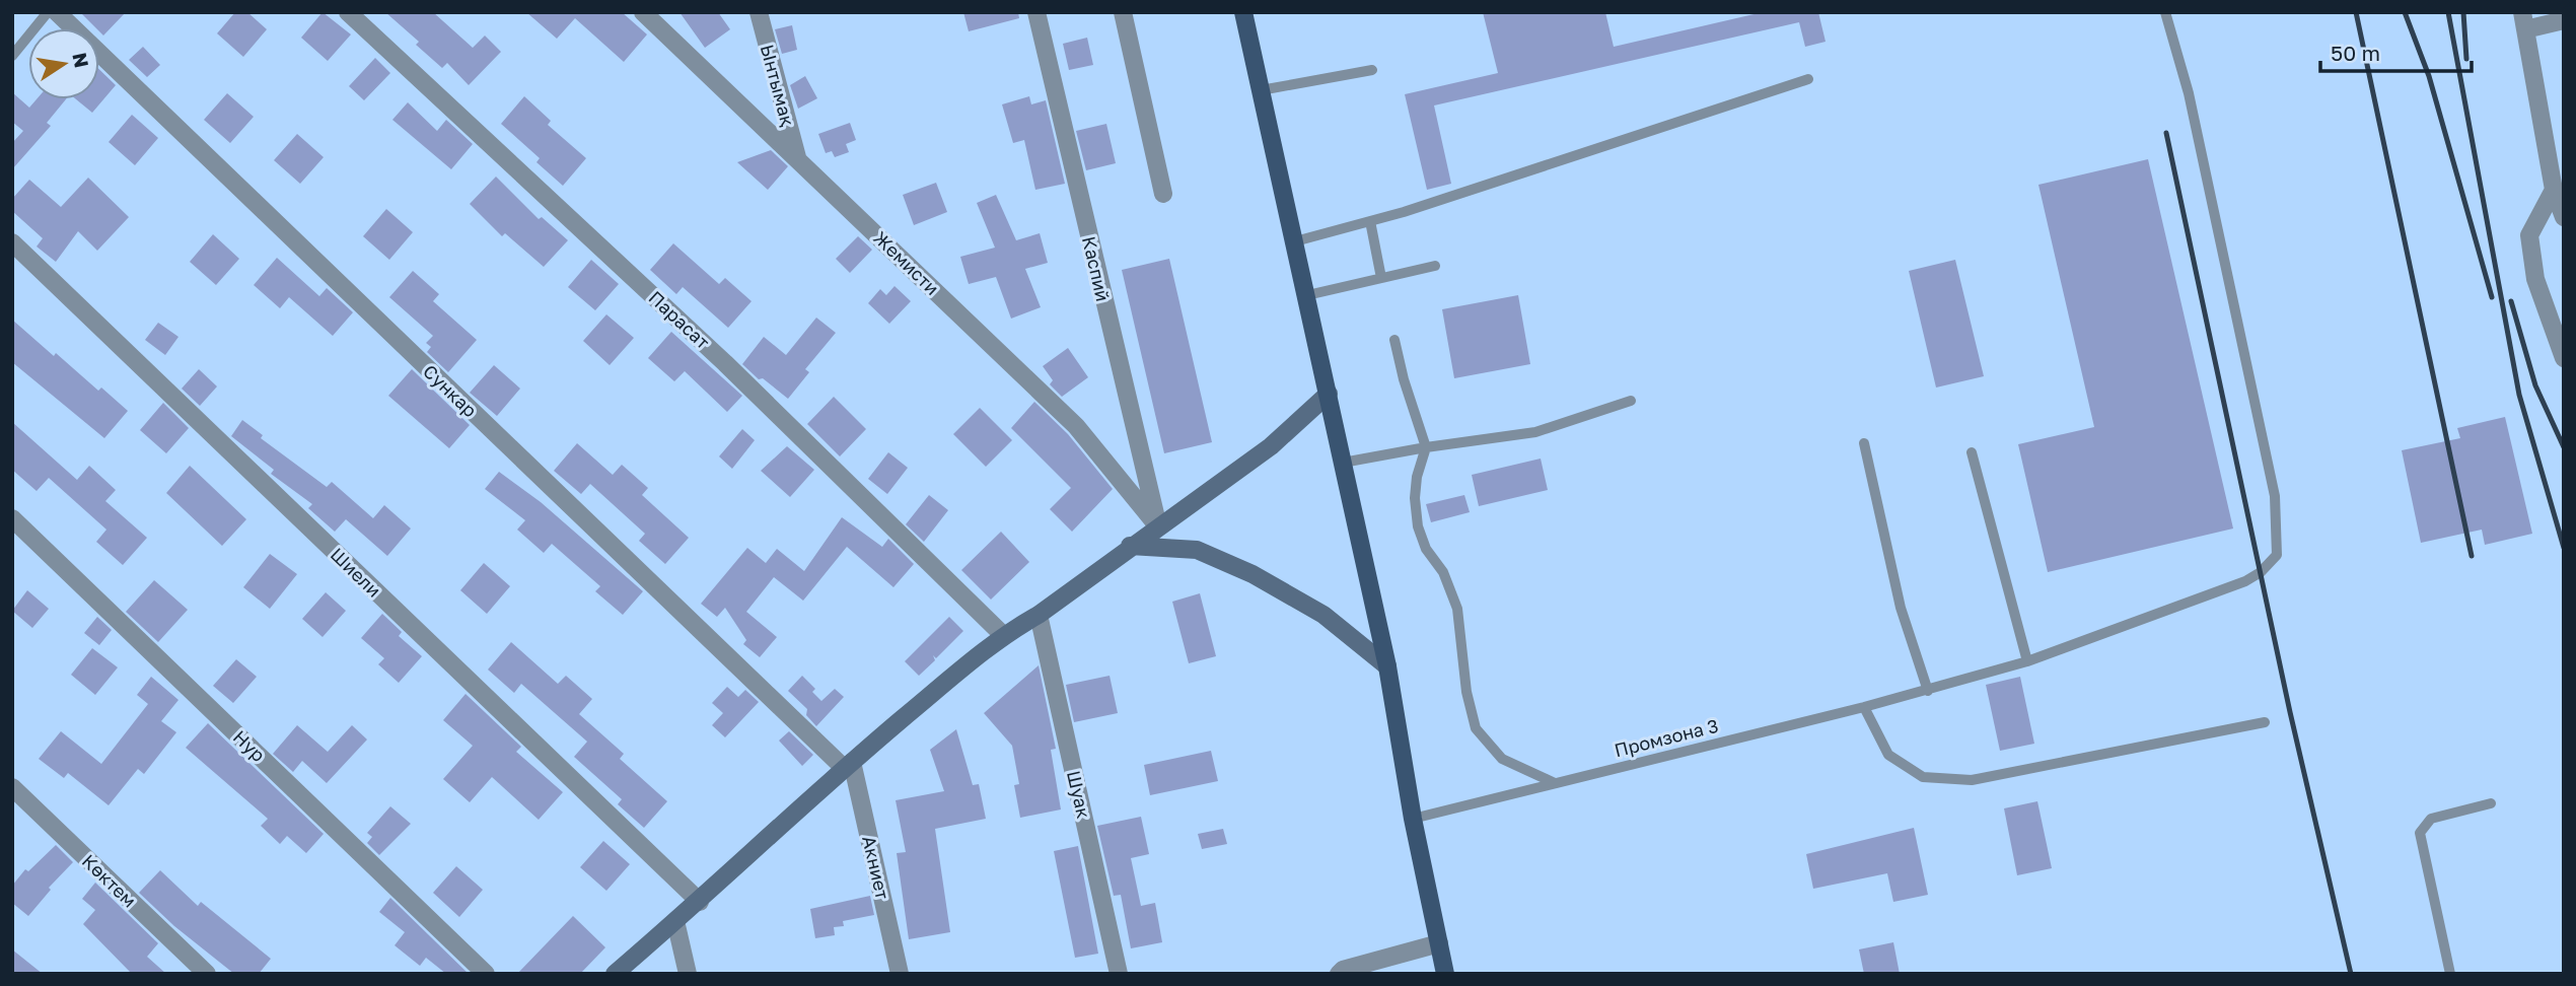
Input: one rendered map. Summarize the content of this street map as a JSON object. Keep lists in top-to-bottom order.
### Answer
{
  "streets": {
    "street": [
      "Ынтымақ",
      "Жемисти",
      "Каспий",
      "Парасат",
      "Сункар",
      "Шиели",
      "Нур",
      "Шуак",
      "Акниет",
      "Көктем"
    ],
    "lane": ["Промзона 3"]
  },
  "crossings": [
    ["Ынтымақ", "Жемисти"],
    ["Жемисти", "Каспий"],
    ["Сункар", "Акниет"]
  ],
  "scale_bar": "50 m",
  "north": "right"
}
